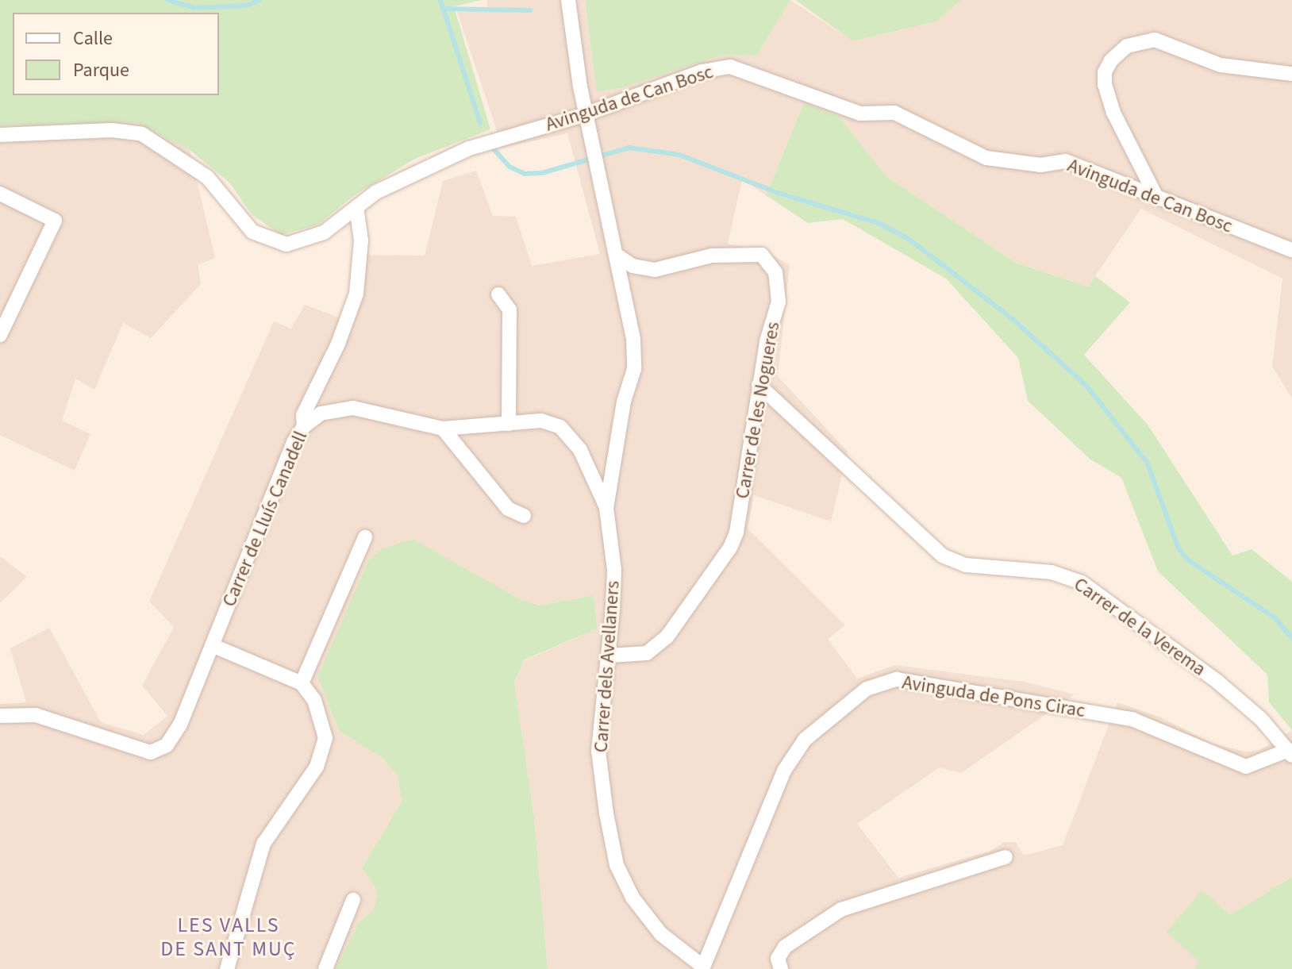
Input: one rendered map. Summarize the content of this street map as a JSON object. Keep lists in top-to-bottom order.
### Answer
{
  "streets": {
    "street": [
      "Avinguda de Can Bosc",
      "Carrer de les Nogueres",
      "Carrer de Lluís Canadell",
      "Carrer de la Verema",
      "Carrer dels Avellaners",
      "Avinguda de Pons Cirac"
    ]
  },
  "crossings": [
    ["Avinguda de Can Bosc", "Carrer dels Avellaners"],
    ["Carrer de les Nogueres", "Carrer de la Verema"],
    ["Carrer de les Nogueres", "Carrer dels Avellaners"],
    ["Carrer de Lluís Canadell", "Carrer dels Avellaners"],
    ["Carrer de la Verema", "Avinguda de Pons Cirac"],
    ["Carrer dels Avellaners", "Avinguda de Pons Cirac"]
  ],
  "districts": ["LES VALLS DE SANT MUÇ"],
  "legend": ["Calle", "Parque"]
}
